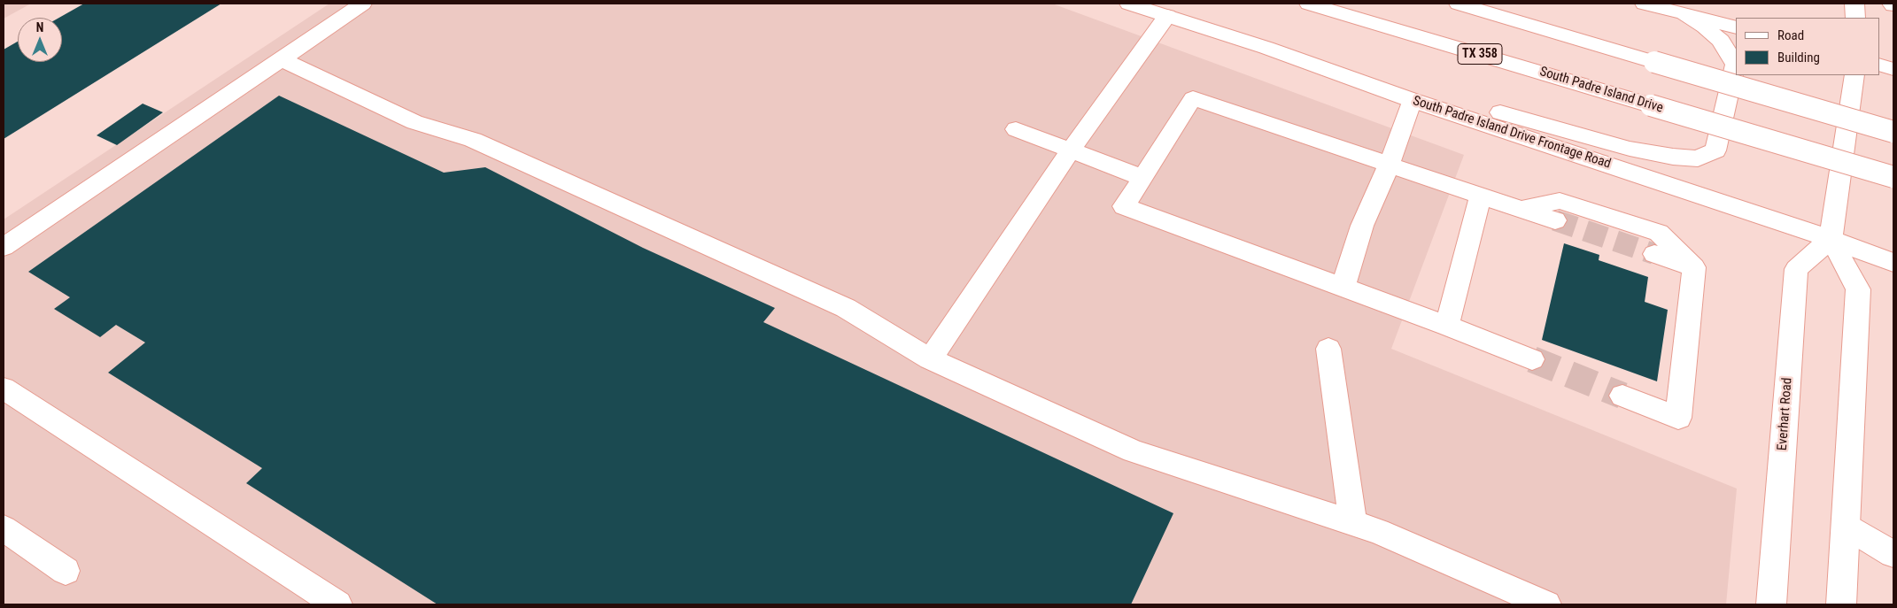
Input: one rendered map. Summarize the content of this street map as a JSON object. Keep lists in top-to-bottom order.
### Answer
{
  "streets": {
    "main road": [
      "TX 358",
      "South Padre Island Drive",
      "South Padre Island Drive Frontage Road",
      "Everhart Road"
    ]
  },
  "crossings": [
    ["South Padre Island Drive Frontage Road", "Everhart Road"]
  ],
  "legend": ["Road", "Building"],
  "north": "top"
}
